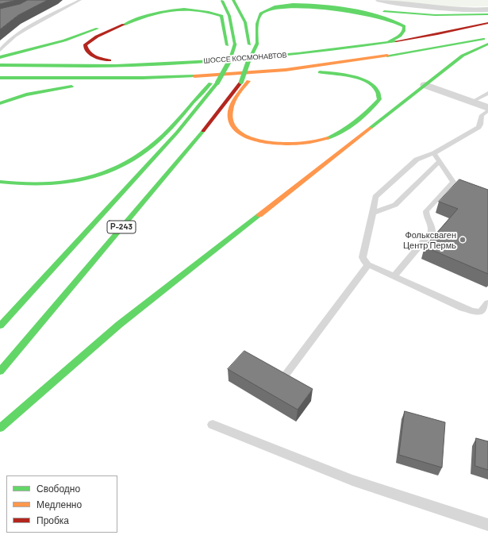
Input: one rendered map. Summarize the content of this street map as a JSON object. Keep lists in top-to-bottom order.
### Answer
{
  "streets": {
    "main road": ["ШОССЕ КОСМОНАВТОВ", "Р-243"]
  },
  "places": ["Фольксваген Центр Пермь"],
  "legend": ["Свободно", "Медленно", "Пробка"]
}
